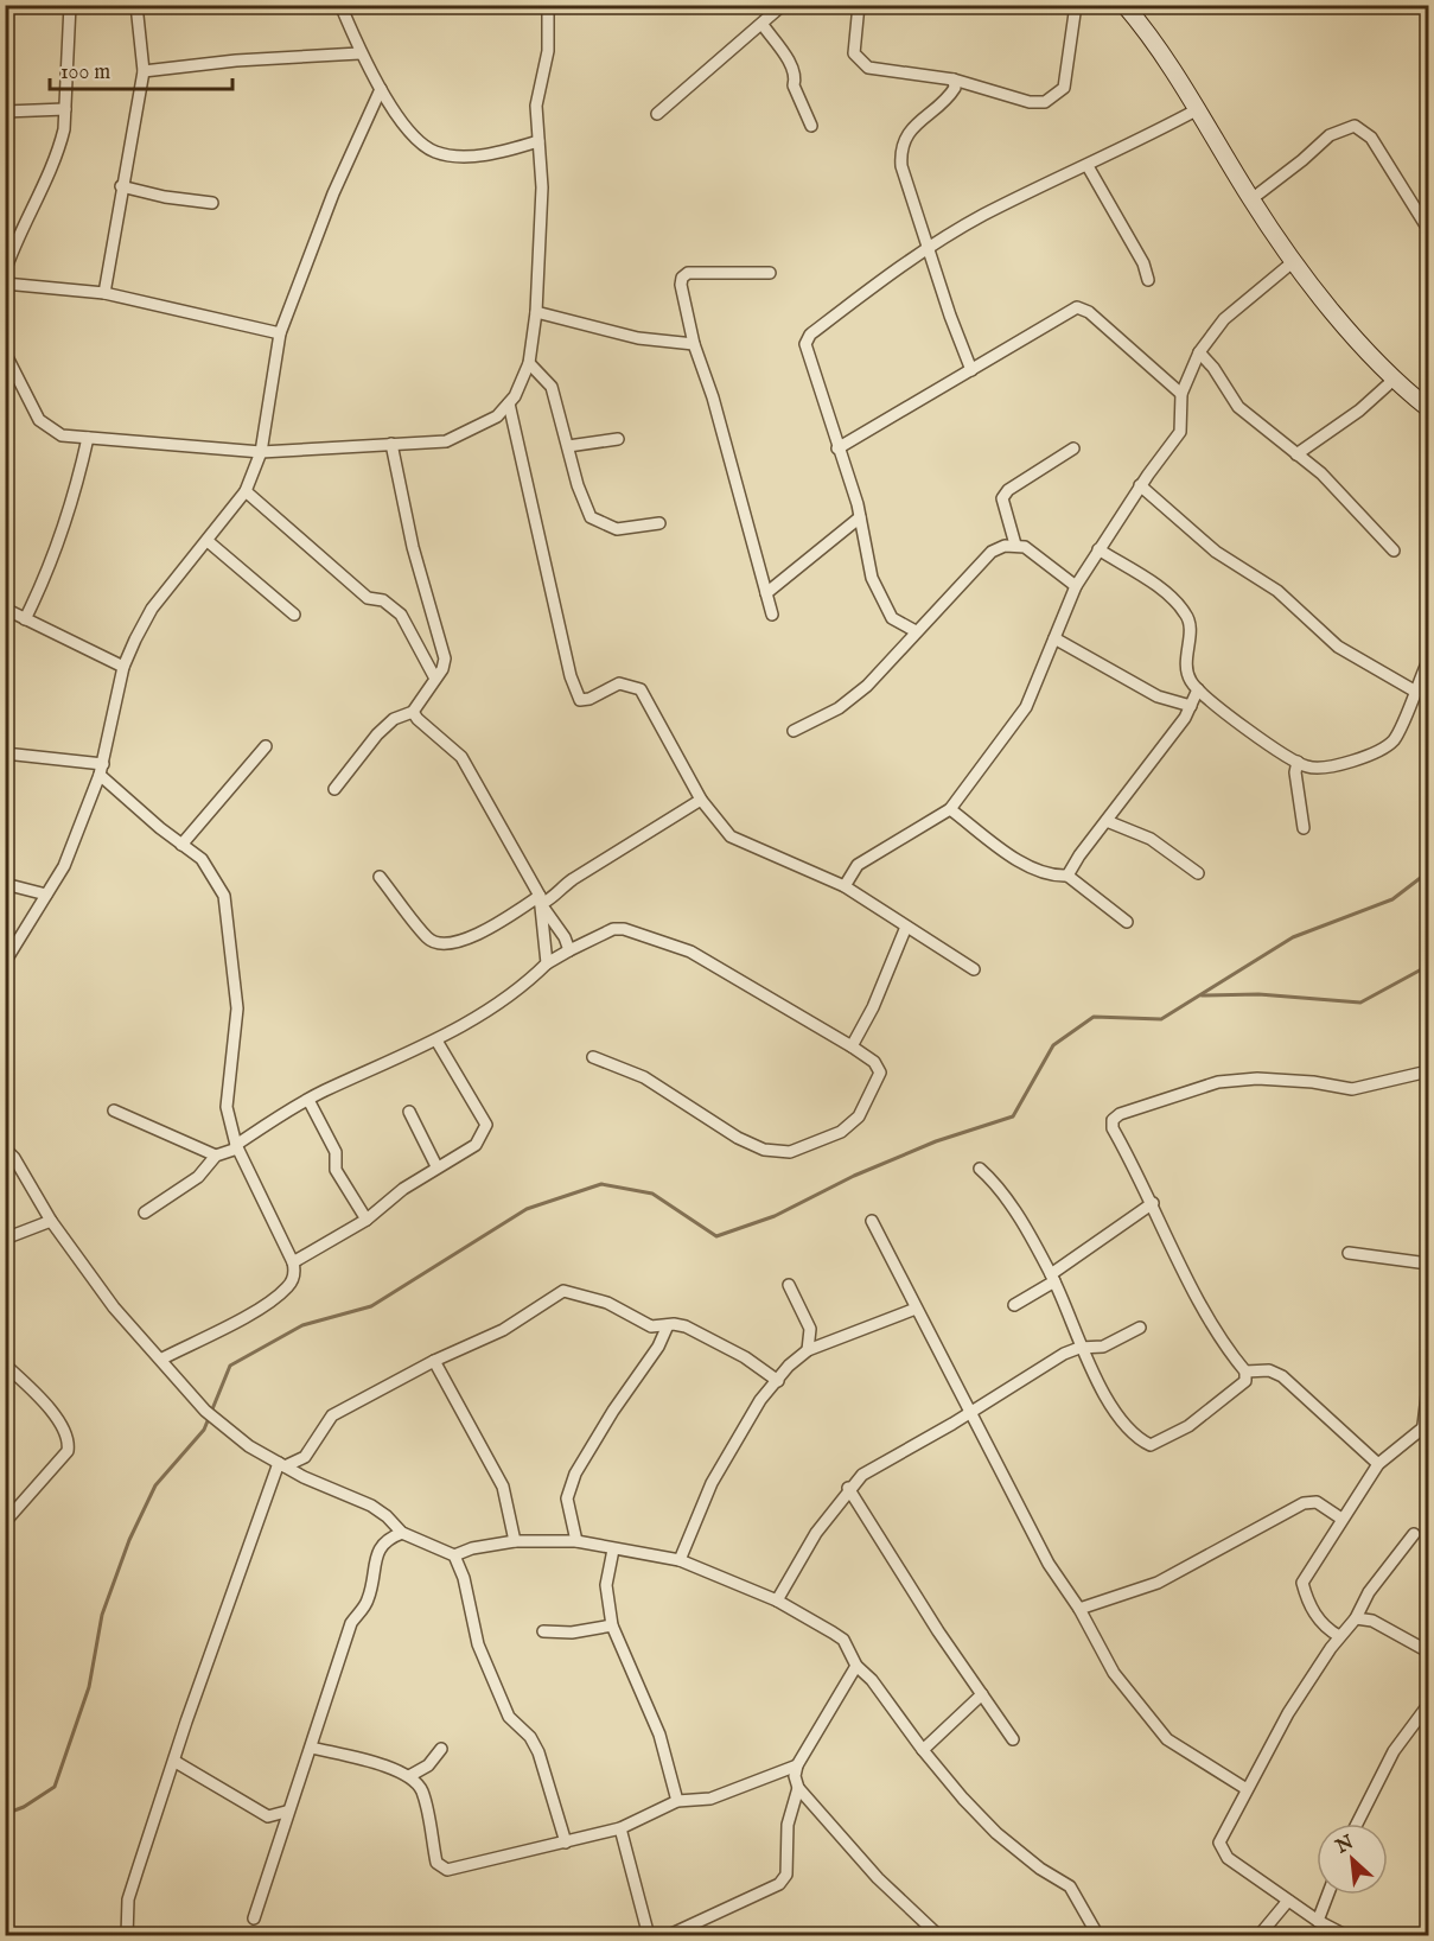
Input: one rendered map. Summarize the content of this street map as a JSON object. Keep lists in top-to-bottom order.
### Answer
{
  "scale_bar": "100 m",
  "north": "top left"
}
